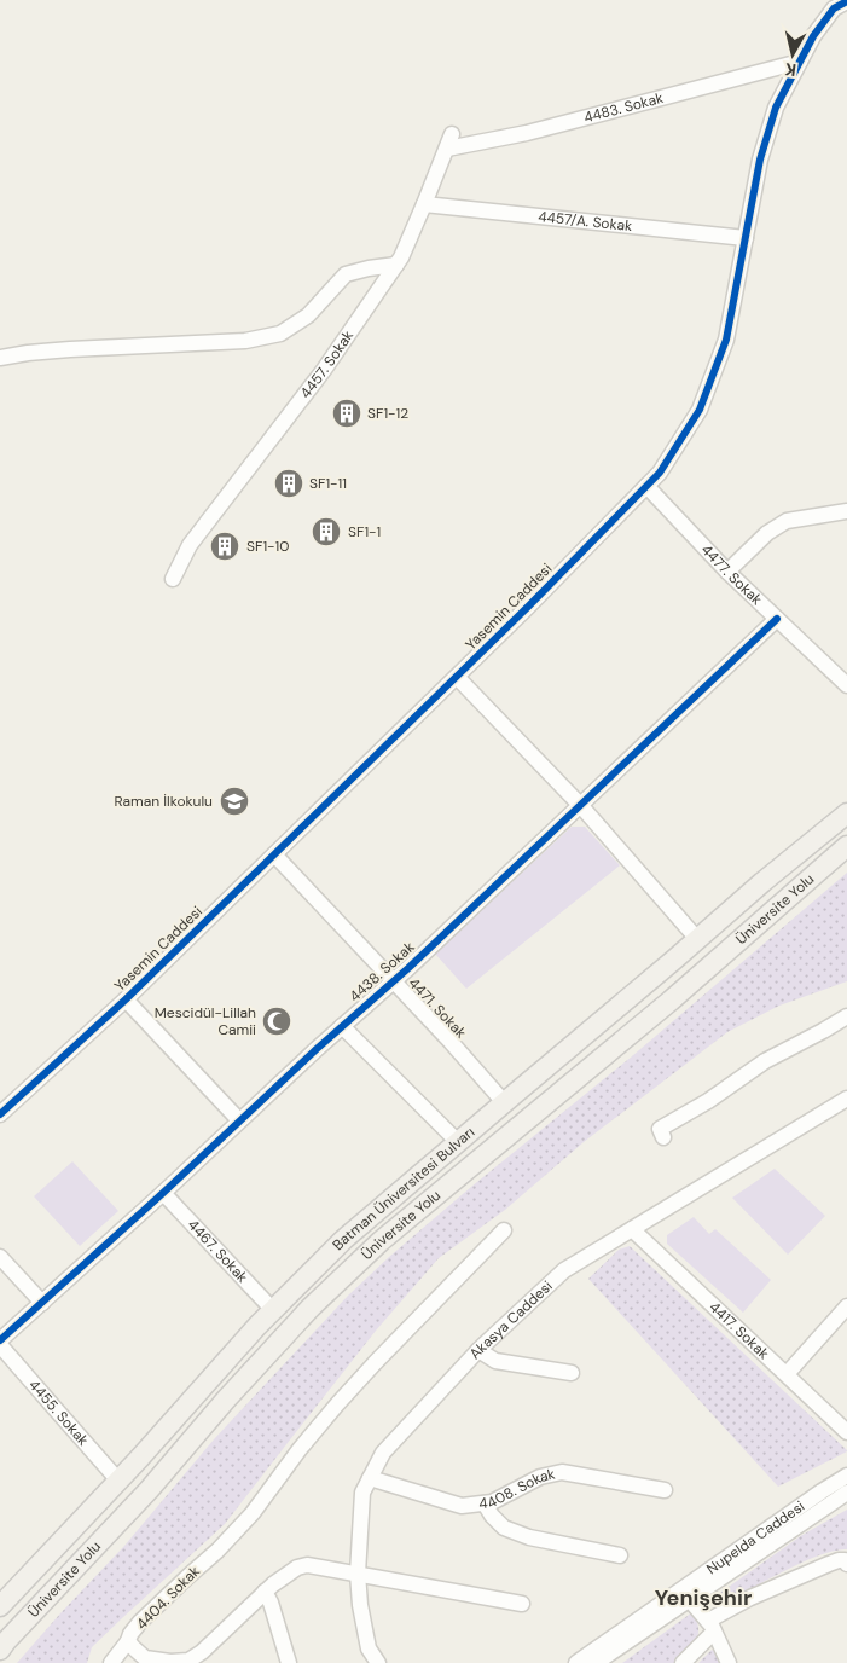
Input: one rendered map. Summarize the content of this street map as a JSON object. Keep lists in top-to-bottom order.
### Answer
{
  "streets": {
    "main road": ["Üniversite Yolu", "Batman Üniversitesi Bulvarı"],
    "street": [
      "4483. Sokak",
      "4457/A. Sokak",
      "4457. Sokak",
      "4477. Sokak",
      "Yasemin Caddesi",
      "4438. Sokak",
      "4471. Sokak",
      "4467. Sokak",
      "Akasya Caddesi",
      "4417. Sokak",
      "4455. Sokak",
      "4408. Sokak",
      "Nupelda Caddesi",
      "4404. Sokak"
    ]
  },
  "crossings": [
    ["4483. Sokak", "4457. Sokak"],
    ["4483. Sokak", "Yasemin Caddesi"],
    ["4457/A. Sokak", "4457. Sokak"],
    ["4457/A. Sokak", "Yasemin Caddesi"],
    ["4477. Sokak", "Yasemin Caddesi"],
    ["4477. Sokak", "4438. Sokak"],
    ["Yasemin Caddesi", "4471. Sokak"],
    ["4438. Sokak", "4471. Sokak"],
    ["4438. Sokak", "4467. Sokak"],
    ["4438. Sokak", "4455. Sokak"],
    ["4471. Sokak", "Batman Üniversitesi Bulvarı"],
    ["Batman Üniversitesi Bulvarı", "4467. Sokak"],
    ["Batman Üniversitesi Bulvarı", "4455. Sokak"],
    ["Akasya Caddesi", "4417. Sokak"],
    ["Akasya Caddesi", "4408. Sokak"],
    ["Akasya Caddesi", "4404. Sokak"]
  ],
  "districts": ["Yenişehir"],
  "places": {
    "building": [
      "SF1-12",
      "SF1-11",
      "SF1-1",
      "SF1-10"
    ],
    "school or university": ["Raman İlkokulu"],
    "mosque": ["Mescidül-Lillah Camii"]
  },
  "north": "bottom"
}
